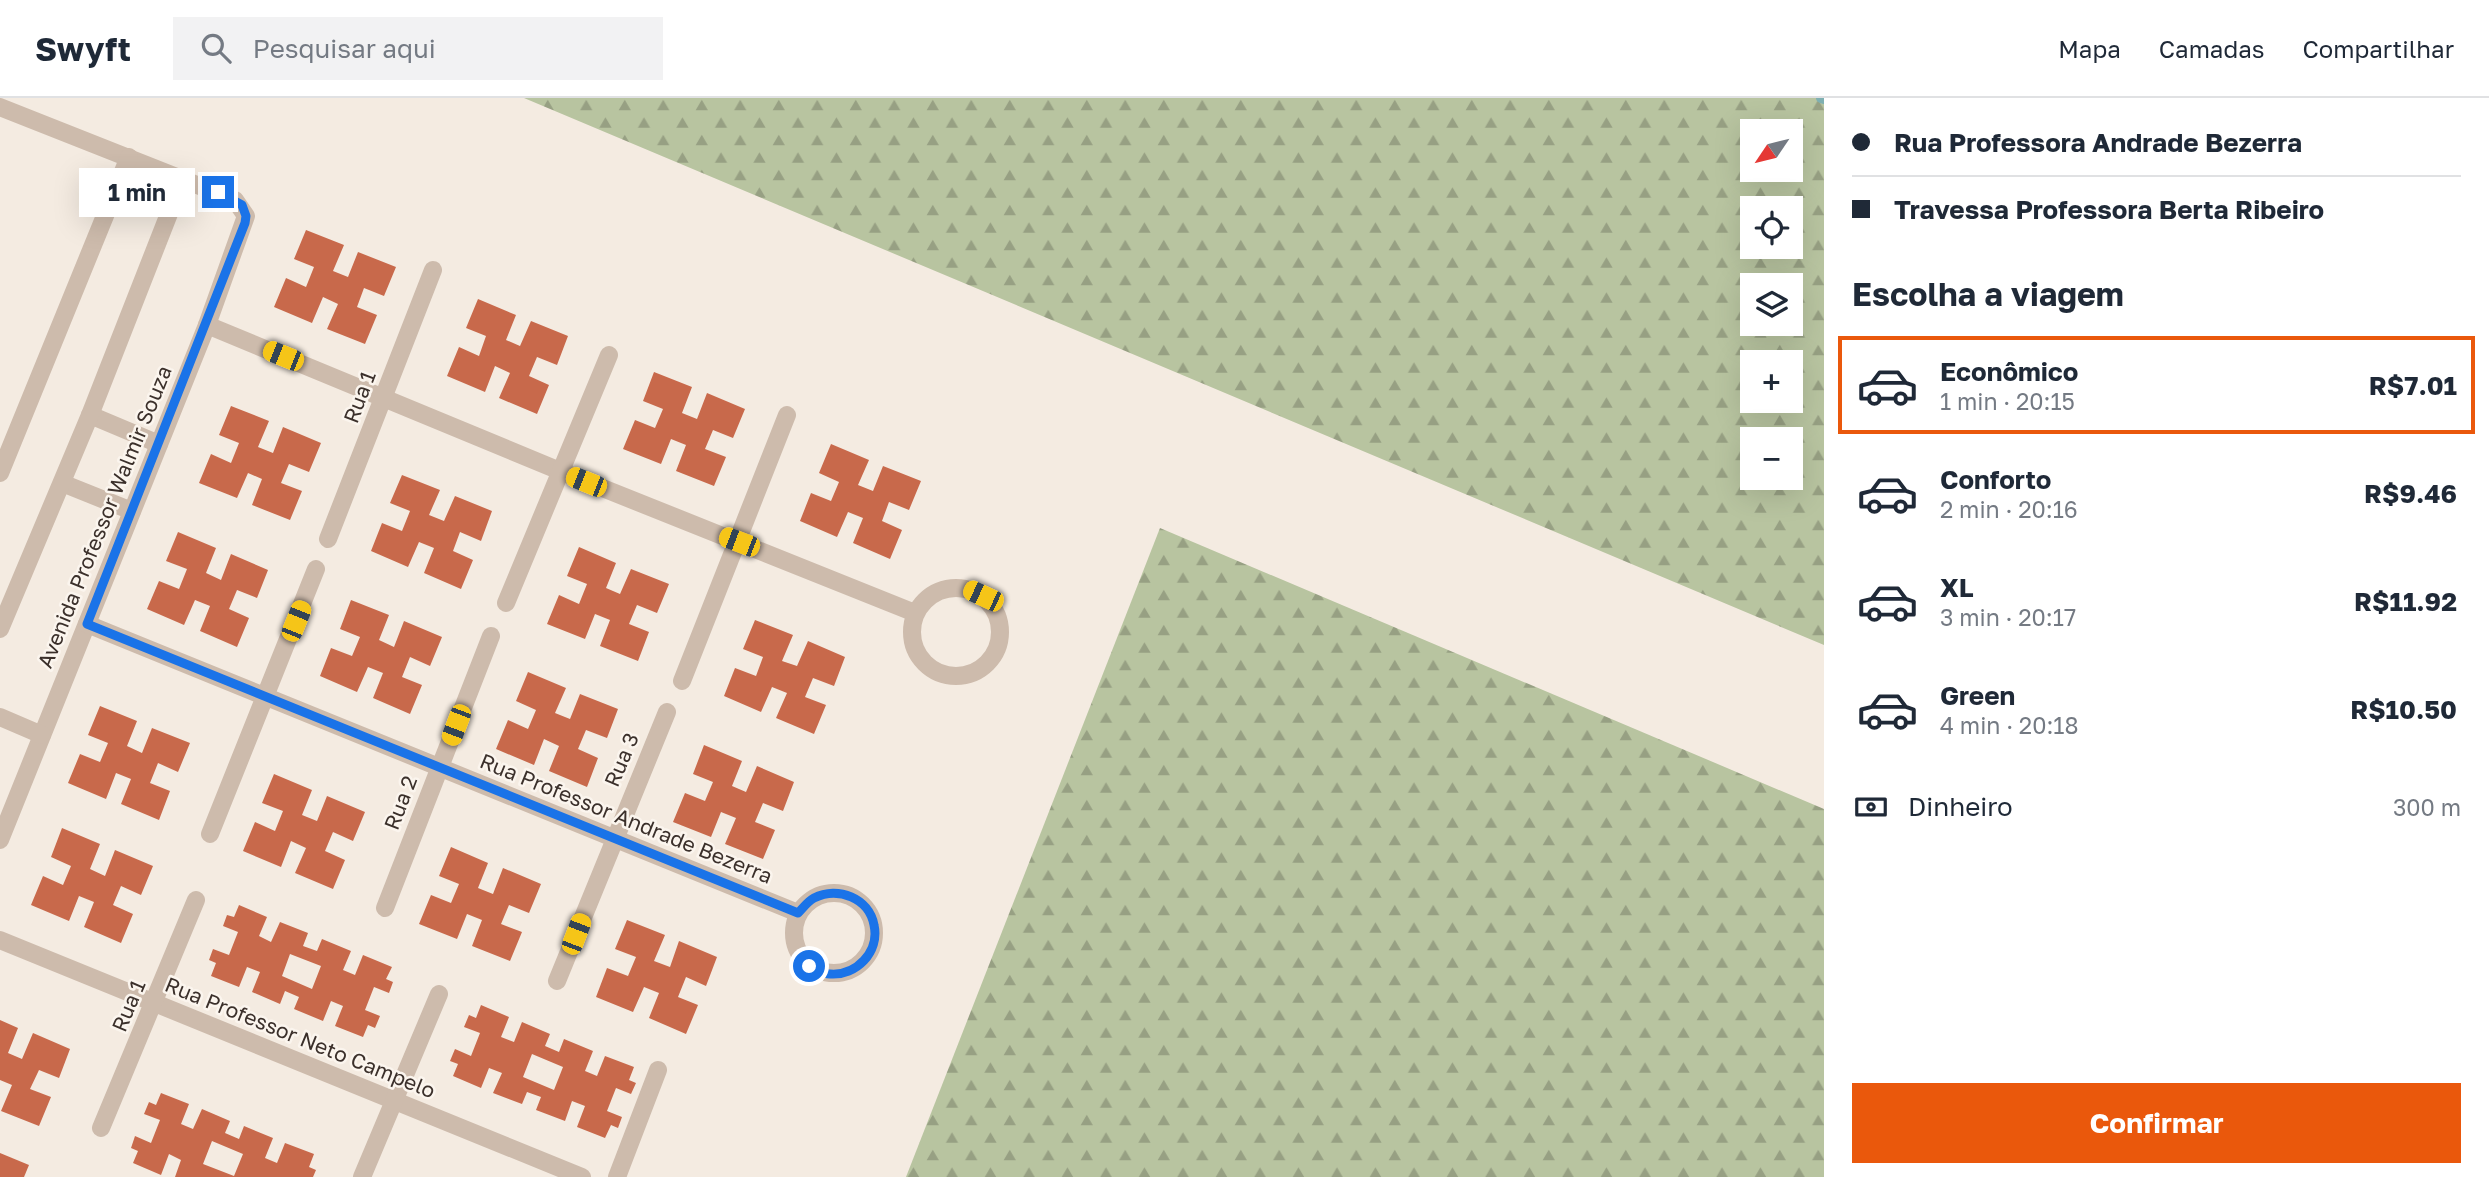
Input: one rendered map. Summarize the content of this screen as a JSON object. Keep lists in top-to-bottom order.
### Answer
{
  "streets": {
    "street": [
      "Rua 1",
      "Avenida Professor Walmir Souza",
      "Rua 3",
      "Rua 2",
      "Rua Professor Andrade Bezerra",
      "Rua Professor Neto Campelo"
    ]
  },
  "crossings": [
    ["Rua 1", "Rua Professor Neto Campelo"],
    ["Avenida Professor Walmir Souza", "Rua Professor Andrade Bezerra"],
    ["Rua 3", "Rua Professor Andrade Bezerra"],
    ["Rua 2", "Rua Professor Andrade Bezerra"]
  ],
  "north": "bottom left",
  "page": {
    "header": "Swyft",
    "search": "Pesquisar aqui",
    "nav": ["Mapa", "Camadas", "Compartilhar"],
    "banner": ["Rua Professora Andrade Bezerra", "Travessa Professora Berta Ribeiro"],
    "map_buttons": ["+", "−"],
    "bubble": "1 min",
    "heading": "Escolha a viagem",
    "list": [
      {
        "name": "Econômico",
        "note": "1 min · 20:15",
        "value": "R$7.01"
      },
      {
        "name": "Conforto",
        "note": "2 min · 20:16",
        "value": "R$9.46"
      },
      {
        "name": "XL",
        "note": "3 min · 20:17",
        "value": "R$11.92"
      },
      {
        "name": "Green",
        "note": "4 min · 20:18",
        "value": "R$10.50"
      }
    ],
    "pay": ["Dinheiro", "300 m"],
    "buttons": "Confirmar"
  }
}
